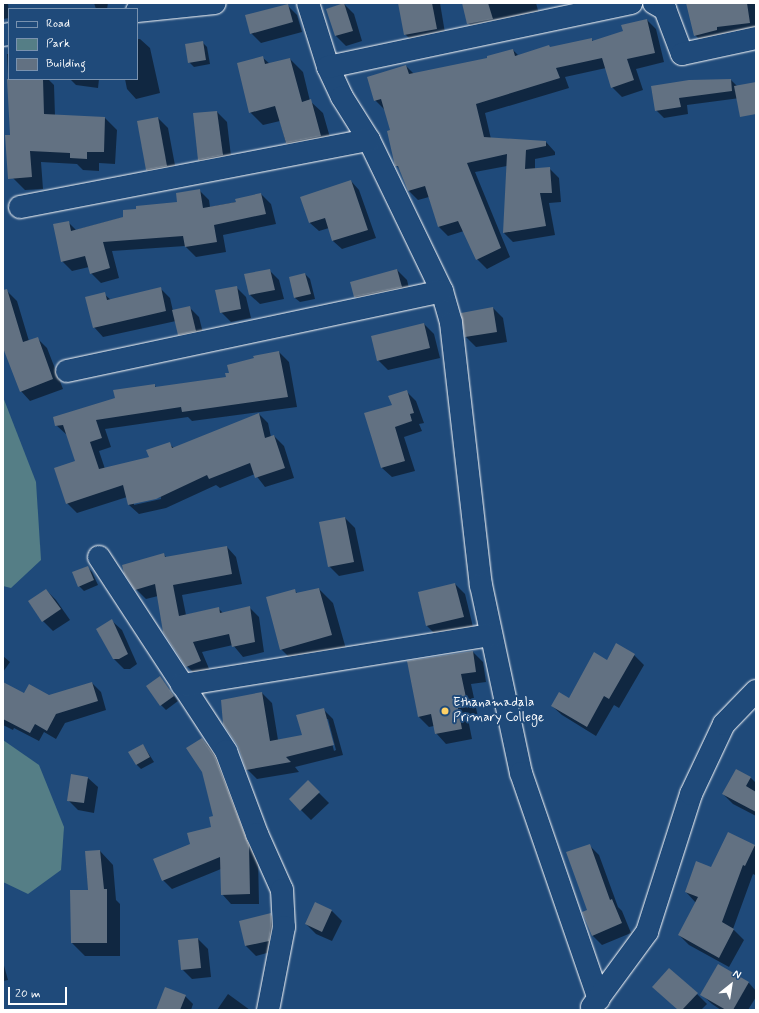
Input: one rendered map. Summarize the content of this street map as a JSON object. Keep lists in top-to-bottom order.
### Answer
{
  "places": ["Ethanamadala Primary College"],
  "legend": ["Road", "Park", "Building"],
  "scale_bar": "20 m",
  "north": "top right"
}
